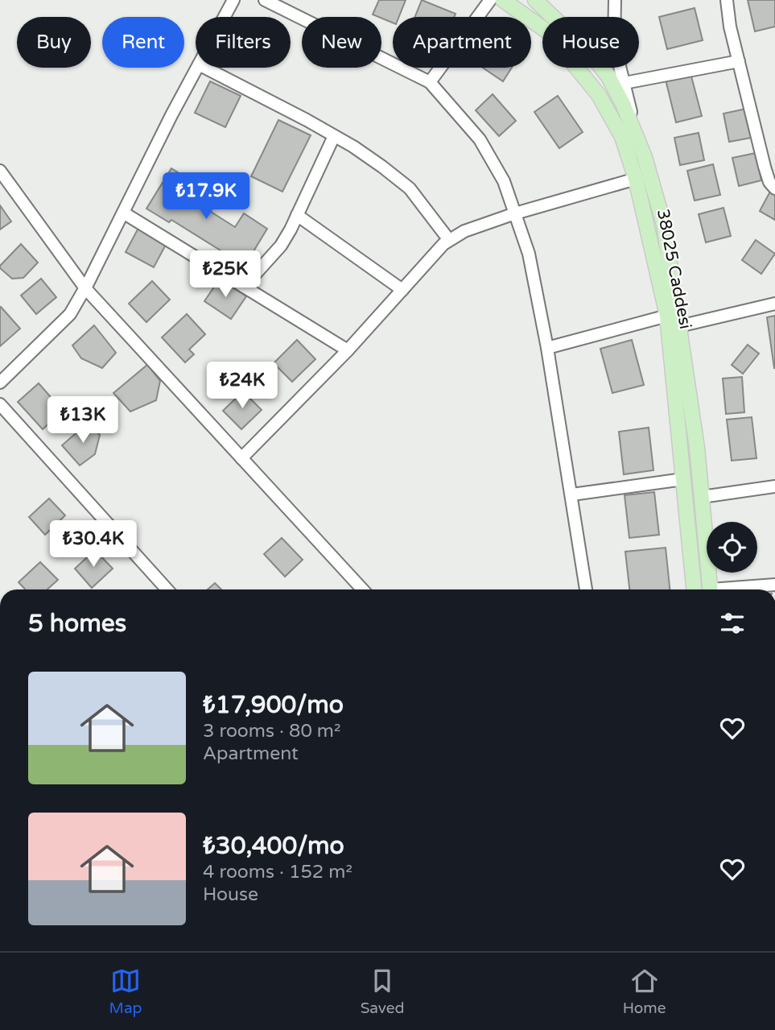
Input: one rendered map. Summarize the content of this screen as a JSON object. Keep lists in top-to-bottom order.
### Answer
{
  "streets": {
    "main road": ["38025 Caddesi"]
  },
  "page": {
    "chip": [
      "Buy",
      "Rent",
      "Filters",
      "New",
      "Apartment",
      "House"
    ],
    "price": [
      "₺17.9K",
      "₺25K",
      "₺24K",
      "₺13K",
      "₺30.4K"
    ],
    "heading": "5 homes",
    "list": [
      {
        "name": "₺17,900/mo",
        "note": "3 rooms · 80 m² · Apartment"
      },
      {
        "name": "₺30,400/mo",
        "note": "4 rooms · 152 m² · House"
      }
    ],
    "tabs": ["Map", "Saved", "Home"]
  }
}
